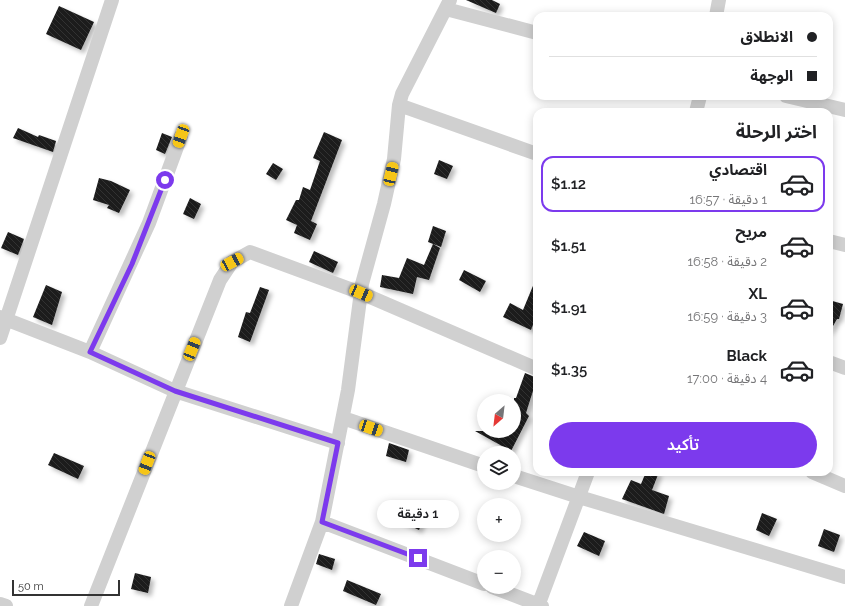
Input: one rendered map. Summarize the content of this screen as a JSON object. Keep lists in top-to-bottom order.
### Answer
{
  "scale_bar": "50 m",
  "north": "bottom left",
  "page": {
    "banner": ["الانطلاق", "الوجهة"],
    "heading": "اختر الرحلة",
    "list": [
      {
        "name": "اقتصادي",
        "note": "1 دقيقة · 16:57",
        "value": "$1.12"
      },
      {
        "name": "مريح",
        "note": "2 دقيقة · 16:58",
        "value": "$1.51"
      },
      {
        "name": "XL",
        "note": "3 دقيقة · 16:59",
        "value": "$1.91"
      },
      {
        "name": "Black",
        "note": "4 دقيقة · 17:00",
        "value": "$1.35"
      }
    ],
    "map_buttons": ["+", "−"],
    "buttons": "تأكيد",
    "bubble": "1 دقيقة",
    "scale": "50 m"
  }
}
